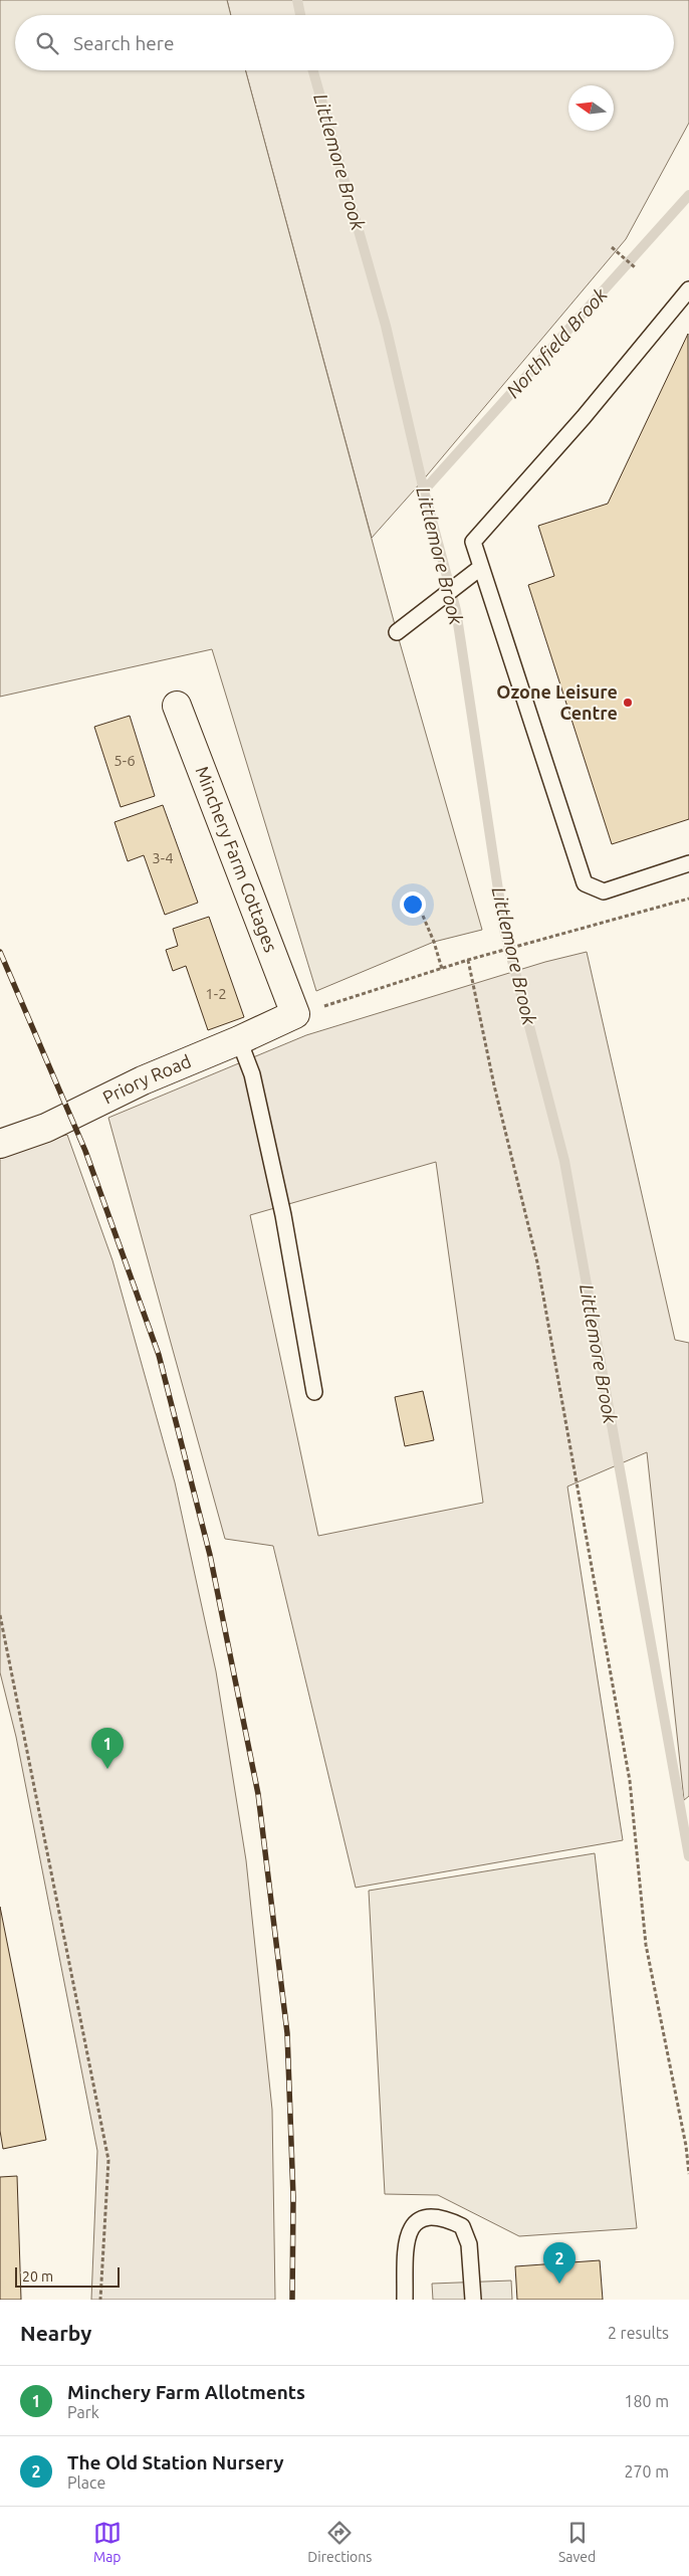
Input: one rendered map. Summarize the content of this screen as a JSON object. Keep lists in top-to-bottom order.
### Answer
{
  "streets": {
    "street": ["Minchery Farm Cottages", "Priory Road"]
  },
  "crossings": [
    ["Minchery Farm Cottages", "Priory Road"]
  ],
  "water": ["Littlemore Brook", "Northfield Brook"],
  "places": ["Ozone Leisure Centre"],
  "house_numbers": ["5-6", "3-4", "1-2"],
  "scale_bar": "20 m",
  "north": "left",
  "page": {
    "search": "Search here",
    "pins": ["1", "2"],
    "scale": "20 m",
    "heading": ["Nearby", "2 results"],
    "list": [
      {
        "mark": "1",
        "name": "Minchery Farm Allotments",
        "note": "Park",
        "value": "180 m"
      },
      {
        "mark": "2",
        "name": "The Old Station Nursery",
        "note": "Place",
        "value": "270 m"
      }
    ],
    "nav": ["Map", "Directions", "Saved"]
  }
}
